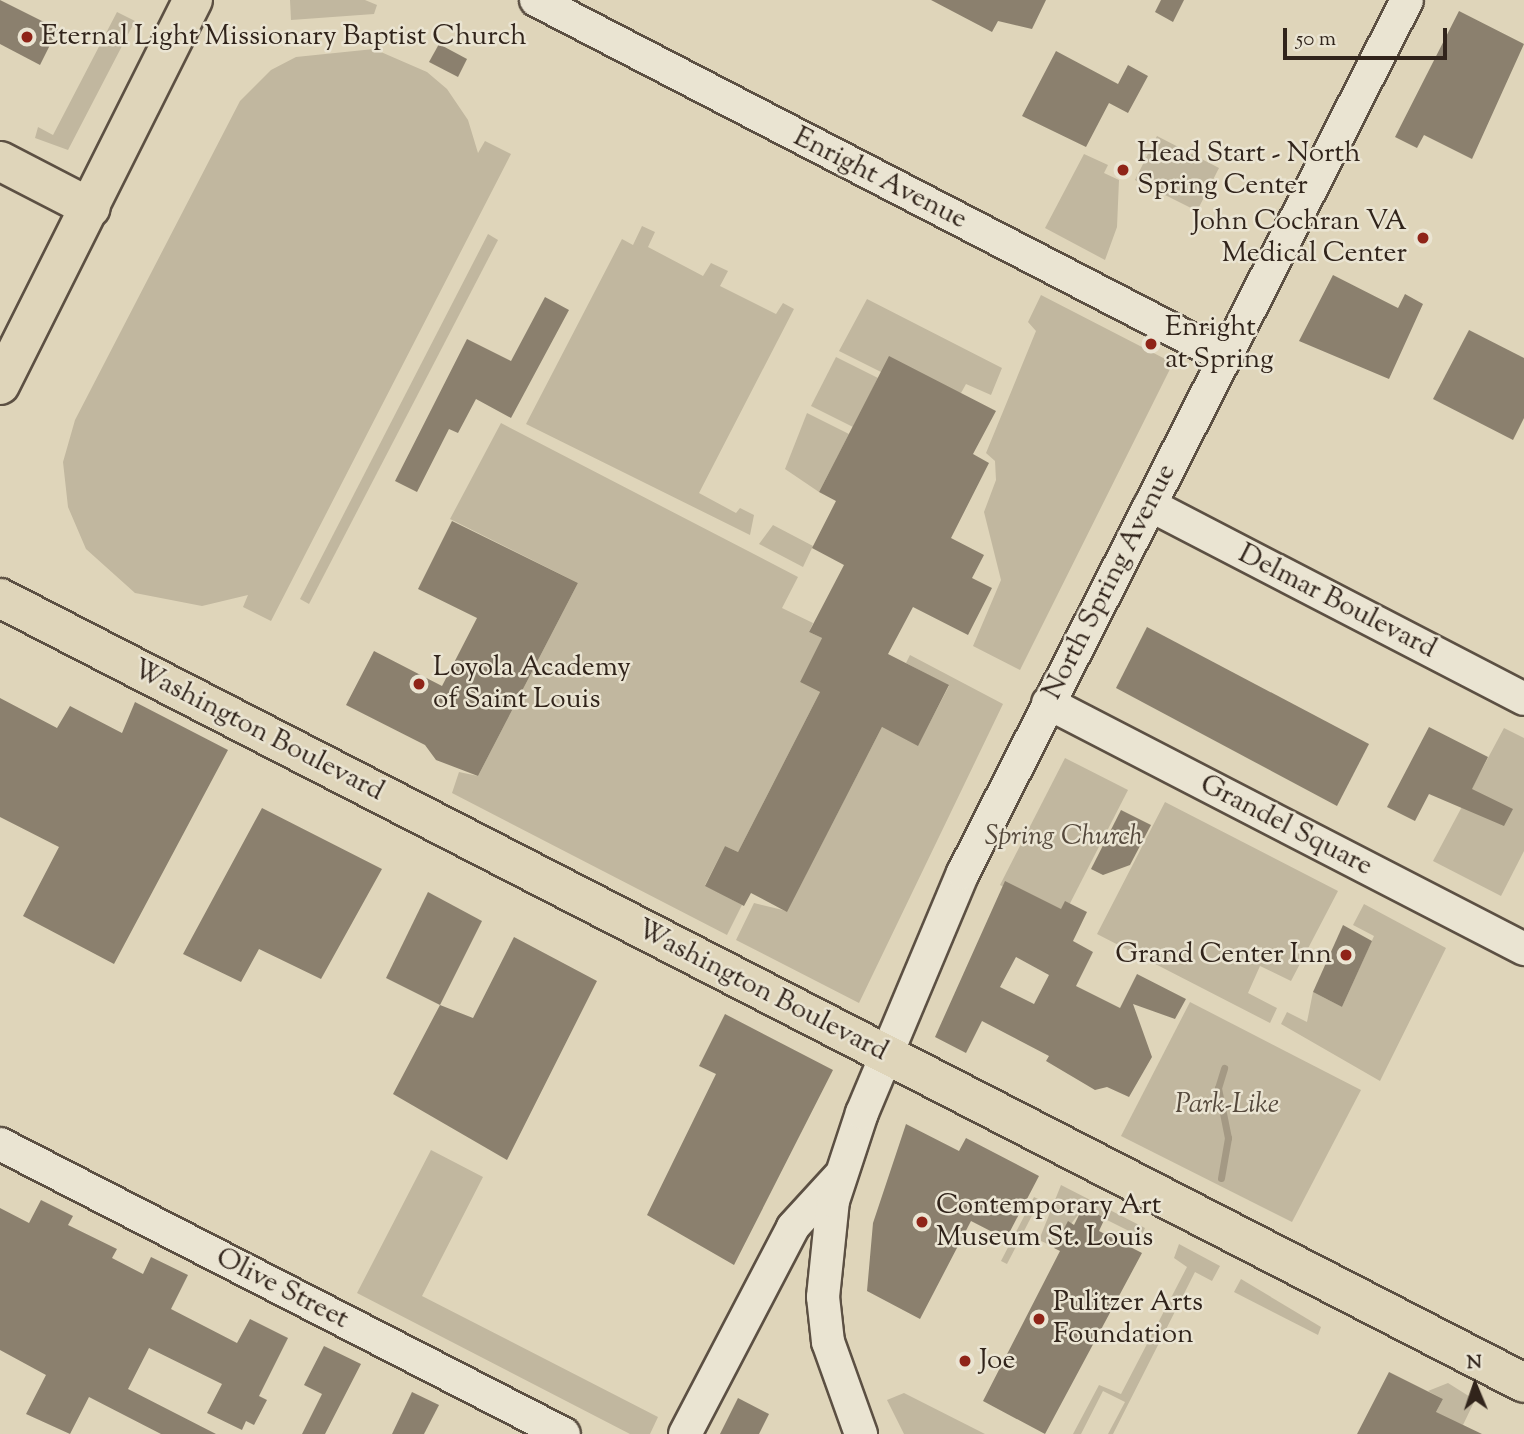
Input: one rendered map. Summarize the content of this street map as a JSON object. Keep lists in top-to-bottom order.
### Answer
{
  "streets": {
    "main road": ["Washington Boulevard"],
    "street": [
      "Enright Avenue",
      "North Spring Avenue",
      "Delmar Boulevard",
      "Grandel Square",
      "Olive Street"
    ]
  },
  "crossings": [
    ["Enright Avenue", "North Spring Avenue"],
    ["North Spring Avenue", "Delmar Boulevard"],
    ["North Spring Avenue", "Washington Boulevard"],
    ["North Spring Avenue", "Grandel Square"]
  ],
  "parks": ["Spring Church", "Park-Like"],
  "places": [
    "Eternal Light Missionary Baptist Church",
    "Head Start - North Spring Center",
    "John Cochran VA Medical Center",
    "Enright at Spring",
    "Loyola Academy of Saint Louis",
    "Grand Center Inn",
    "Contemporary Art Museum St. Louis",
    "Pulitzer Arts Foundation",
    "Joe"
  ],
  "scale_bar": "50 m",
  "north": "top"
}
